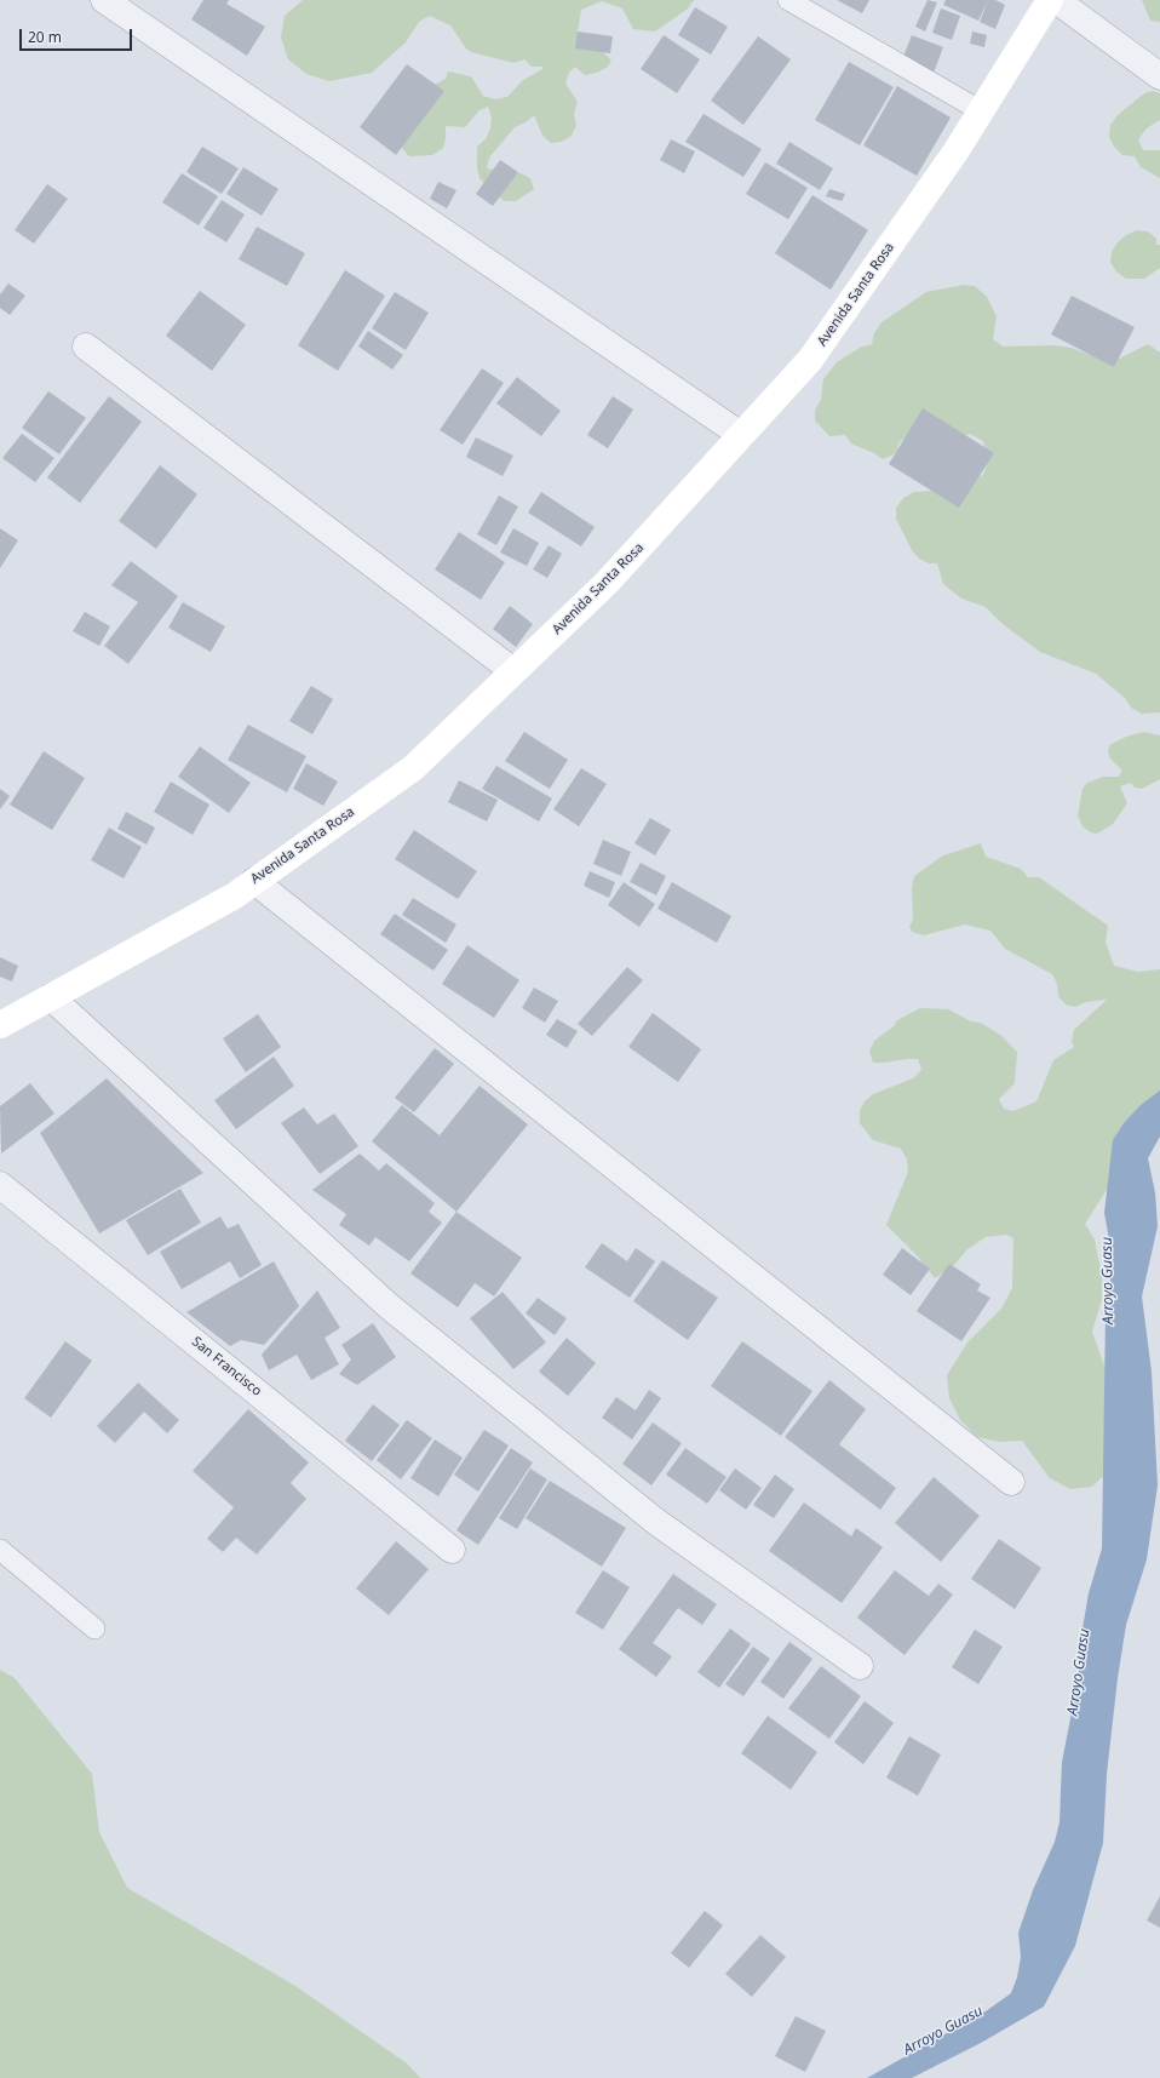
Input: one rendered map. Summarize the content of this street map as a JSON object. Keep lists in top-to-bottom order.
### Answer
{
  "streets": {
    "main road": ["Avenida Santa Rosa"],
    "street": ["San Francisco"]
  },
  "water": ["Arroyo Guasu"],
  "scale_bar": "20 m"
}
